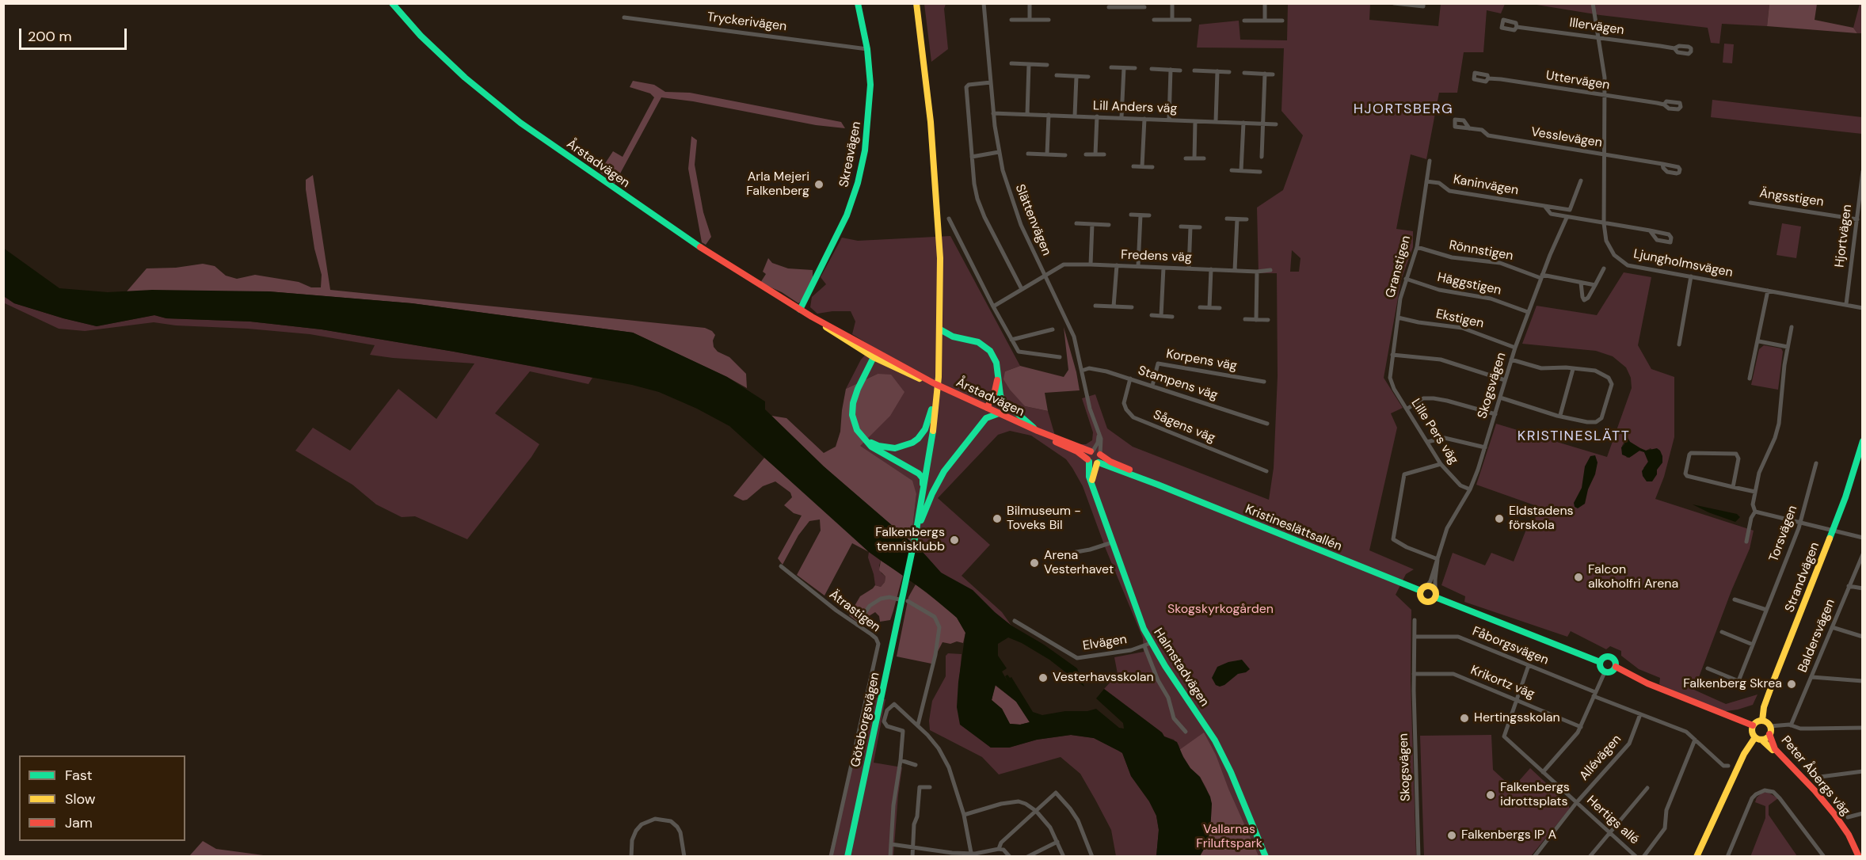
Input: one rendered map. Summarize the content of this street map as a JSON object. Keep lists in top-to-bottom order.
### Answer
{
  "streets": {
    "main road": [
      "Skreavägen",
      "Årstadvägen",
      "Kristineslättsallén",
      "Strandvägen",
      "Halmstadvägen",
      "Göteborgsvägen",
      "Peter Åbergs väg"
    ],
    "street": [
      "Tryckerivägen",
      "Illervägen",
      "Uttervägen",
      "Lill Anders väg",
      "Vesslevägen",
      "Kaninvägen",
      "Ängsstigen",
      "Slättenvägen",
      "Hjortvägen",
      "Rönnstigen",
      "Fredens väg",
      "Ljungholmsvägen",
      "Granstigen",
      "Häggstigen",
      "Ekstigen",
      "Korpens väg",
      "Stampens väg",
      "Skogsvägen",
      "Sågens väg",
      "Lille Pers väg",
      "Torsvägen",
      "Ätrastigen",
      "Baldersvägen",
      "Elvägen",
      "Fåborgsvägen",
      "Krikortz väg",
      "Allévägen",
      "Hertigs allé"
    ]
  },
  "crossings": [
    ["Tryckerivägen", "Skreavägen"],
    ["Illervägen", "Ljungholmsvägen"],
    ["Uttervägen", "Ljungholmsvägen"],
    ["Lill Anders väg", "Slättenvägen"],
    ["Vesslevägen", "Ljungholmsvägen"],
    ["Skreavägen", "Årstadvägen"],
    ["Årstadvägen", "Slättenvägen"],
    ["Årstadvägen", "Kristineslättsallén"],
    ["Årstadvägen", "Halmstadvägen"],
    ["Kaninvägen", "Ljungholmsvägen"],
    ["Kaninvägen", "Granstigen"],
    ["Kaninvägen", "Skogsvägen"],
    ["Ängsstigen", "Hjortvägen"],
    ["Slättenvägen", "Fredens väg"],
    ["Slättenvägen", "Stampens väg"],
    ["Slättenvägen", "Kristineslättsallén"],
    ["Slättenvägen", "Halmstadvägen"],
    ["Hjortvägen", "Ljungholmsvägen"],
    ["Rönnstigen", "Granstigen"],
    ["Rönnstigen", "Skogsvägen"],
    ["Granstigen", "Häggstigen"],
    ["Granstigen", "Ekstigen"],
    ["Granstigen", "Lille Pers väg"],
    ["Häggstigen", "Skogsvägen"],
    ["Ekstigen", "Skogsvägen"],
    ["Korpens väg", "Stampens väg"],
    ["Stampens väg", "Sågens väg"],
    ["Skogsvägen", "Lille Pers väg"],
    ["Skogsvägen", "Kristineslättsallén"],
    ["Skogsvägen", "Fåborgsvägen"],
    ["Skogsvägen", "Krikortz väg"],
    ["Kristineslättsallén", "Halmstadvägen"],
    ["Strandvägen", "Peter Åbergs väg"],
    ["Elvägen", "Halmstadvägen"],
    ["Fåborgsvägen", "Allévägen"],
    ["Fåborgsvägen", "Hertigs allé"],
    ["Krikortz väg", "Hertigs allé"],
    ["Allévägen", "Hertigs allé"]
  ],
  "districts": ["HJORTSBERG", "KRISTINESLÄTT"],
  "parks": ["Skogskyrkogården", "Vallarnas Friluftspark"],
  "places": [
    "Arla Mejeri Falkenberg",
    "Bilmuseum - Toveks Bil",
    "Eldstadens förskola",
    "Falkenbergs tennisklubb",
    "Arena Vesterhavet",
    "Falcon alkoholfri Arena",
    "Vesterhavsskolan",
    "Falkenberg Skrea",
    "Hertingsskolan",
    "Falkenbergs idrottsplats",
    "Falkenbergs IP A"
  ],
  "legend": ["Fast", "Slow", "Jam"],
  "scale_bar": "200 m"
}
